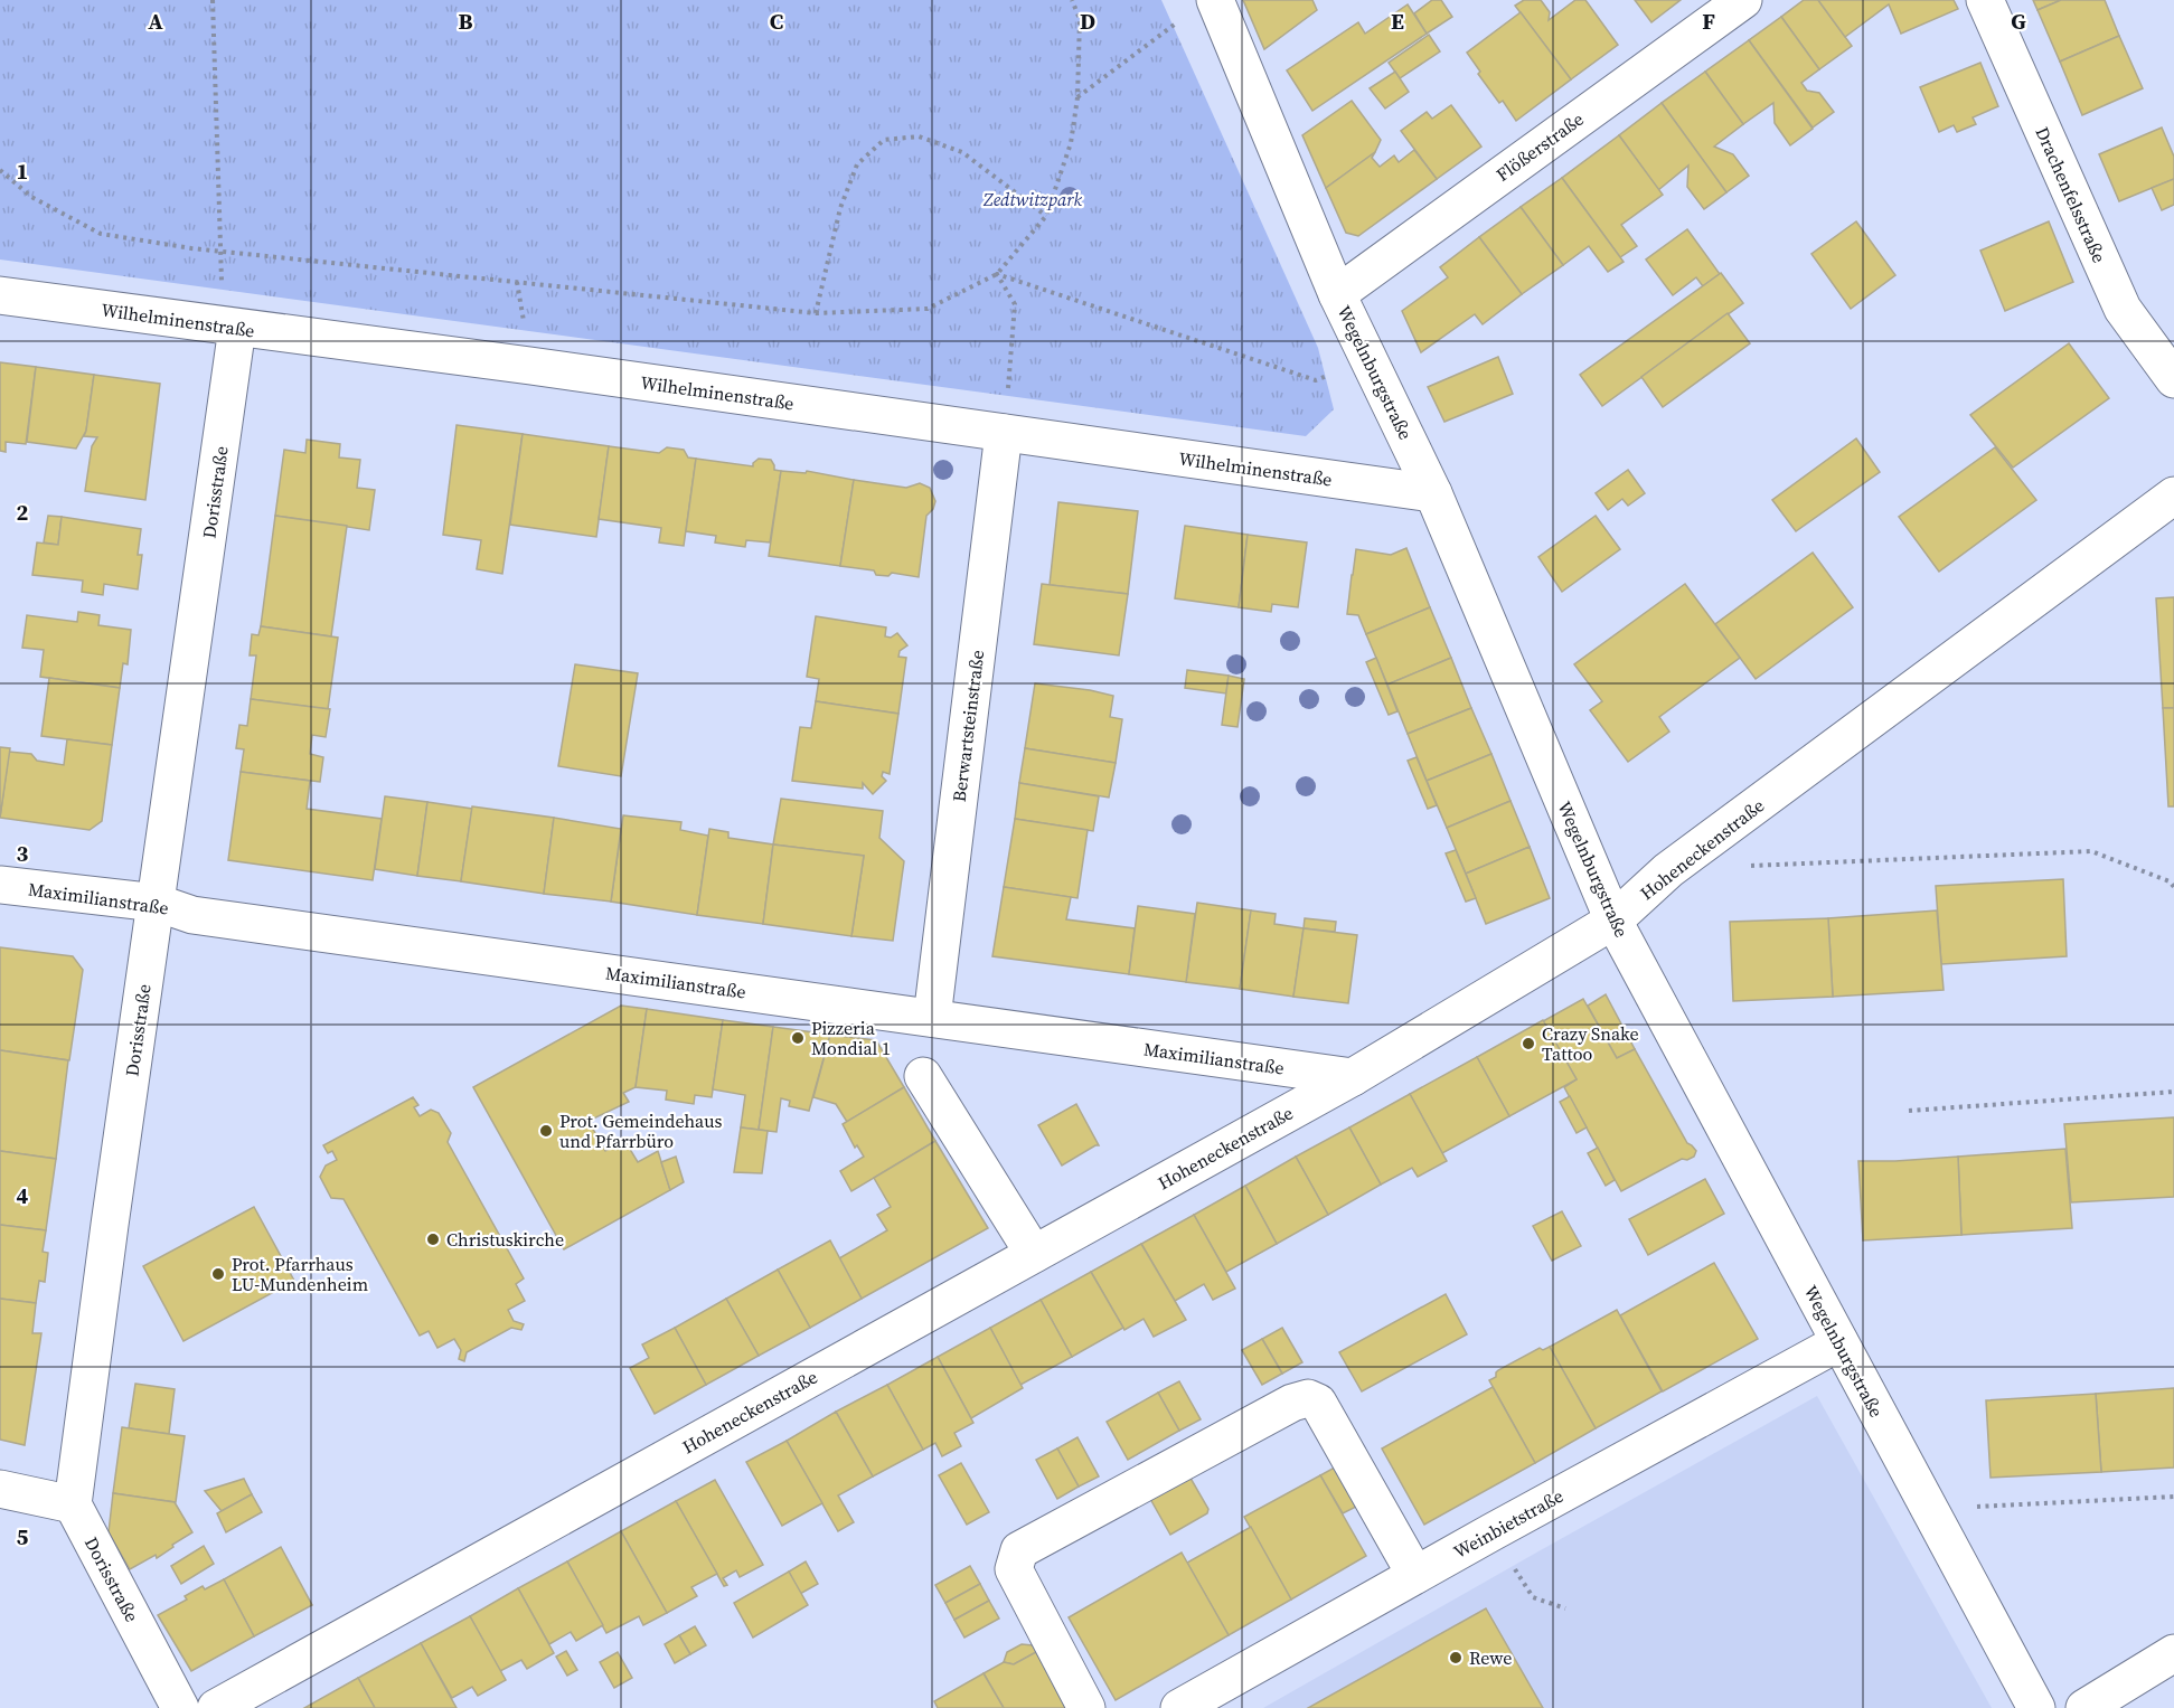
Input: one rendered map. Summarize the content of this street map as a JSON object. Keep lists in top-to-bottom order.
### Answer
{
  "streets": {
    "street": [
      "Flößerstraße",
      "Drachenfelsstraße",
      "Wilhelminenstraße",
      "Wegelnburgstraße",
      "Dorisstraße",
      "Berwartsteinstraße",
      "Hoheneckenstraße",
      "Maximilianstraße",
      "Weinbietstraße"
    ]
  },
  "crossings": [
    ["Flößerstraße", "Wegelnburgstraße"],
    ["Wilhelminenstraße", "Wegelnburgstraße"],
    ["Wilhelminenstraße", "Dorisstraße"],
    ["Wilhelminenstraße", "Berwartsteinstraße"],
    ["Wegelnburgstraße", "Hoheneckenstraße"],
    ["Wegelnburgstraße", "Weinbietstraße"],
    ["Dorisstraße", "Maximilianstraße"],
    ["Berwartsteinstraße", "Maximilianstraße"],
    ["Hoheneckenstraße", "Maximilianstraße"]
  ],
  "parks": ["Zedtwitzpark"],
  "places": [
    "Pizzeria Mondial 1",
    "Crazy Snake Tattoo",
    "Prot. Gemeindehaus und Pfarrbüro",
    "Christuskirche",
    "Prot. Pfarrhaus LU-Mundenheim",
    "Rewe"
  ],
  "grid": {
    "columns": [
      "A",
      "B",
      "C",
      "D",
      "E",
      "F",
      "G"
    ],
    "rows": [
      "1",
      "2",
      "3",
      "4",
      "5"
    ]
  }
}
